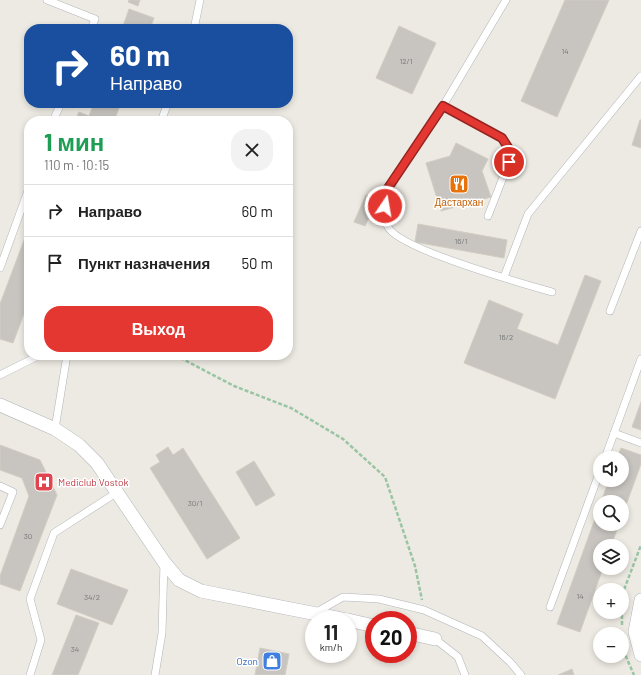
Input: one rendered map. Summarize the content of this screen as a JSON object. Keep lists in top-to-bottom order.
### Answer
{
  "places": {
    "restaurant": ["Дастархан"],
    "hospital": ["Mediclub Vostok"],
    "shop": ["Ozon"]
  },
  "house_numbers": [
    "14",
    "12/1",
    "16/1",
    "16/2",
    "30/1",
    "30",
    "14",
    "34/2",
    "34"
  ],
  "page": {
    "turn": ["60 m", "Направо"],
    "heading": ["1 мин", "110 m · 10:15"],
    "list": [
      {
        "name": "Направо",
        "value": "60 m"
      },
      {
        "name": "Пункт назначения",
        "value": "50 m"
      }
    ],
    "buttons": "Выход",
    "map_buttons": ["+", "−"],
    "speed": "11 km/h",
    "limit": "20"
  }
}
